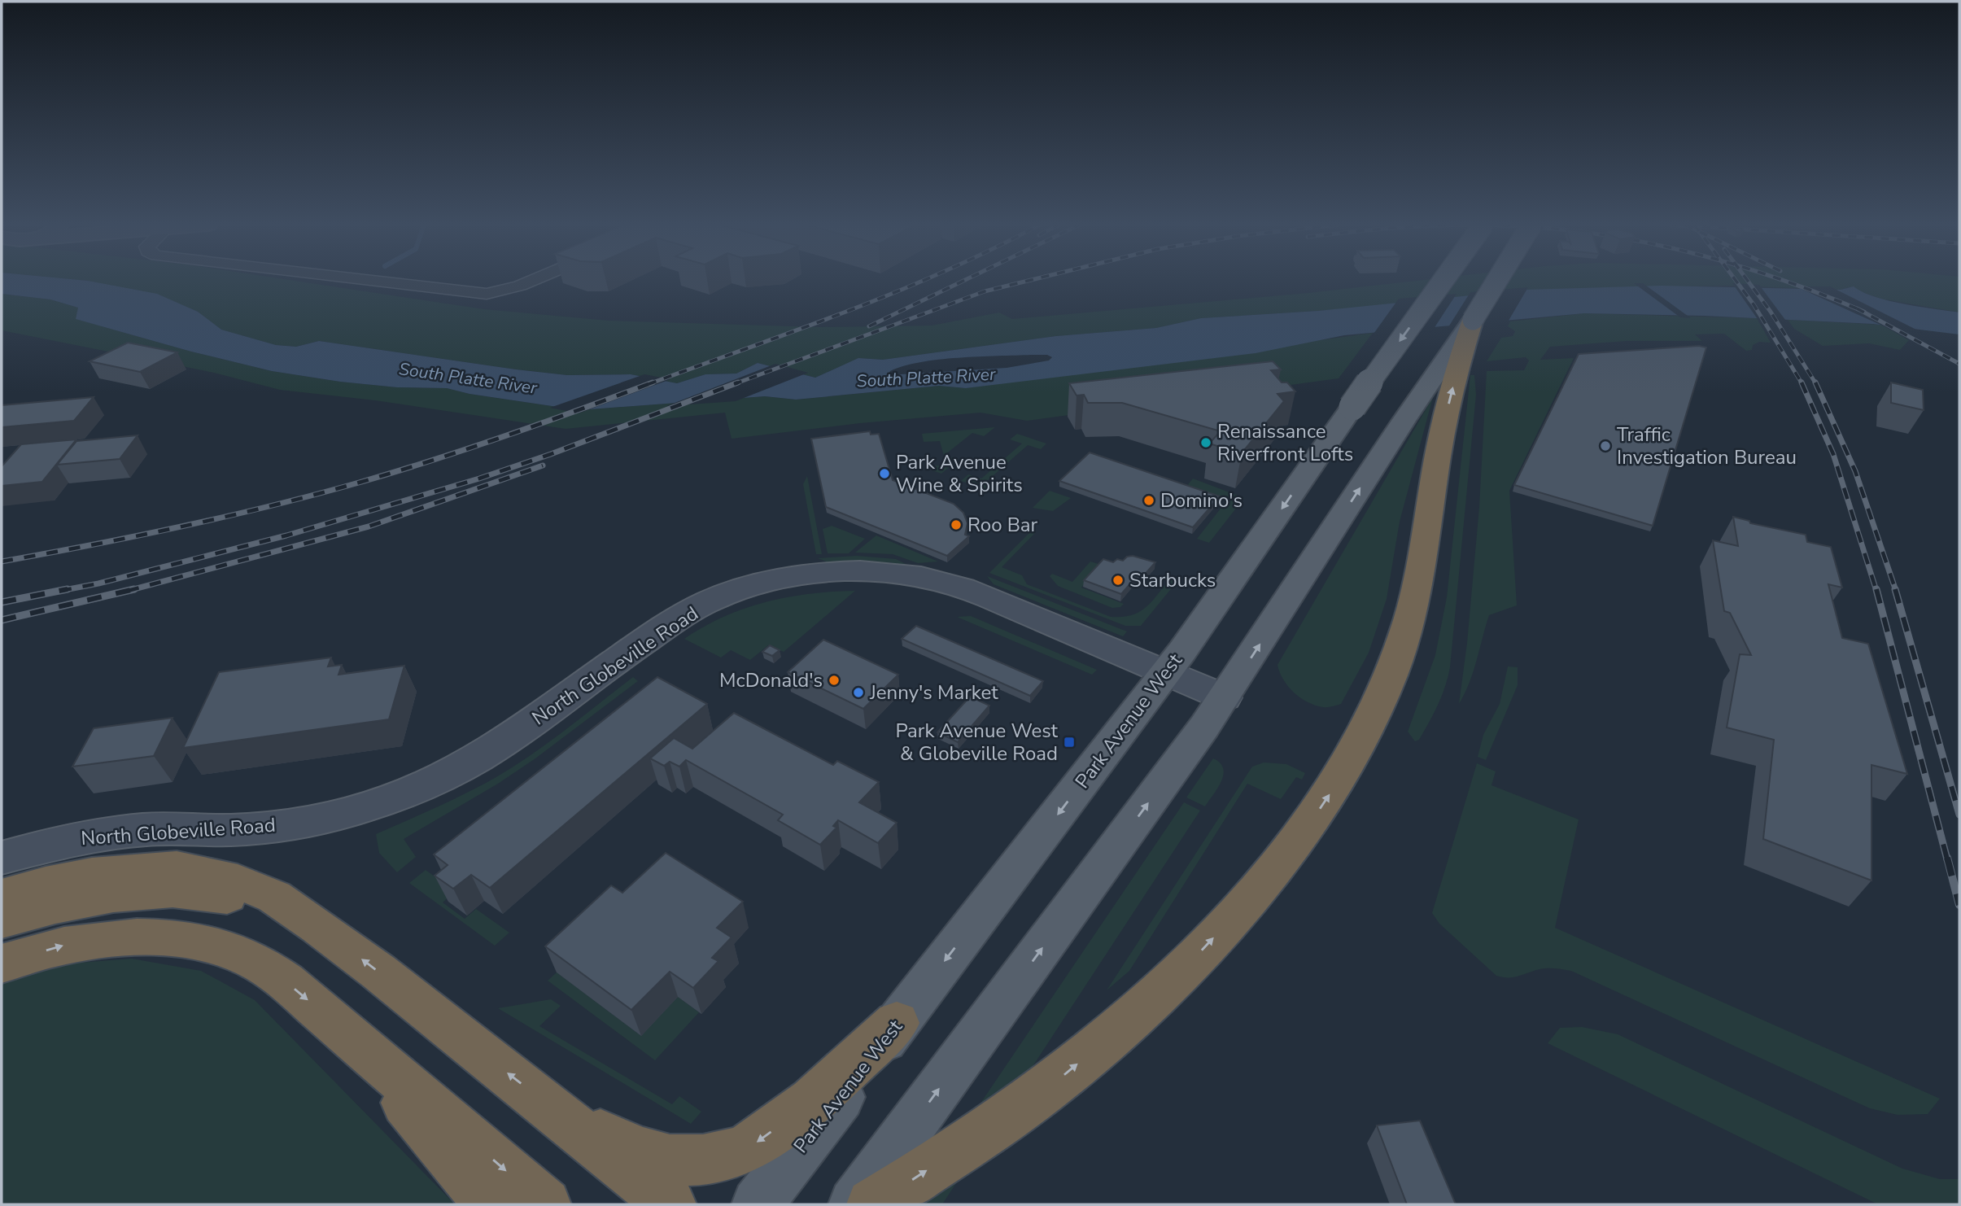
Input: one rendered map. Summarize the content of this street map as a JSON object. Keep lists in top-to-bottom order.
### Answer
{
  "streets": {
    "main road": ["Park Avenue West"],
    "street": ["North Globeville Road"]
  },
  "crossings": [
    ["North Globeville Road", "Park Avenue West"]
  ],
  "water": ["South Platte River"],
  "places": {
    "other": [
      "Renaissance Riverfront Lofts",
      "Traffic Investigation Bureau",
      "Park Avenue Wine & Spirits",
      "Domino's",
      "Roo Bar",
      "Starbucks",
      "McDonald's",
      "Jenny's Market"
    ],
    "transit": ["Park Avenue West & Globeville Road"]
  }
}
